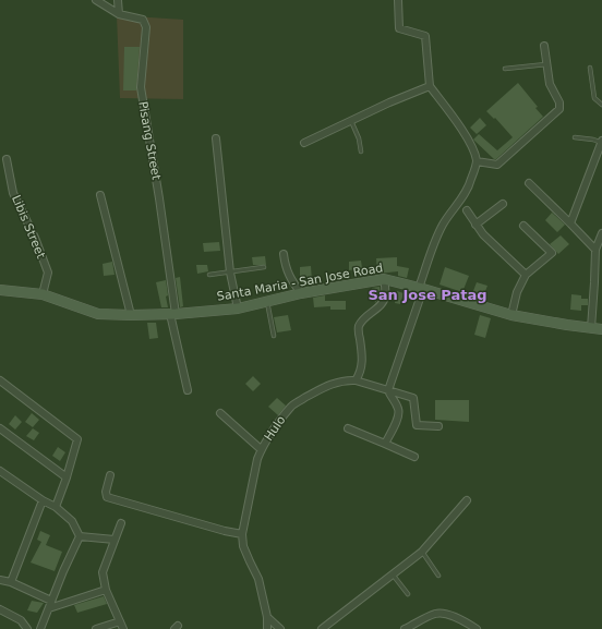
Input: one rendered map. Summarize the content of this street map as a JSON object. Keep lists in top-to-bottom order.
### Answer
{
  "streets": {
    "main road": ["Santa Maria - San Jose Road"],
    "street": ["Pisang Street", "Libis Street", "Hulo"]
  },
  "crossings": [
    ["Pisang Street", "Santa Maria - San Jose Road"],
    ["Libis Street", "Santa Maria - San Jose Road"]
  ],
  "districts": ["San Jose Patag"]
}
